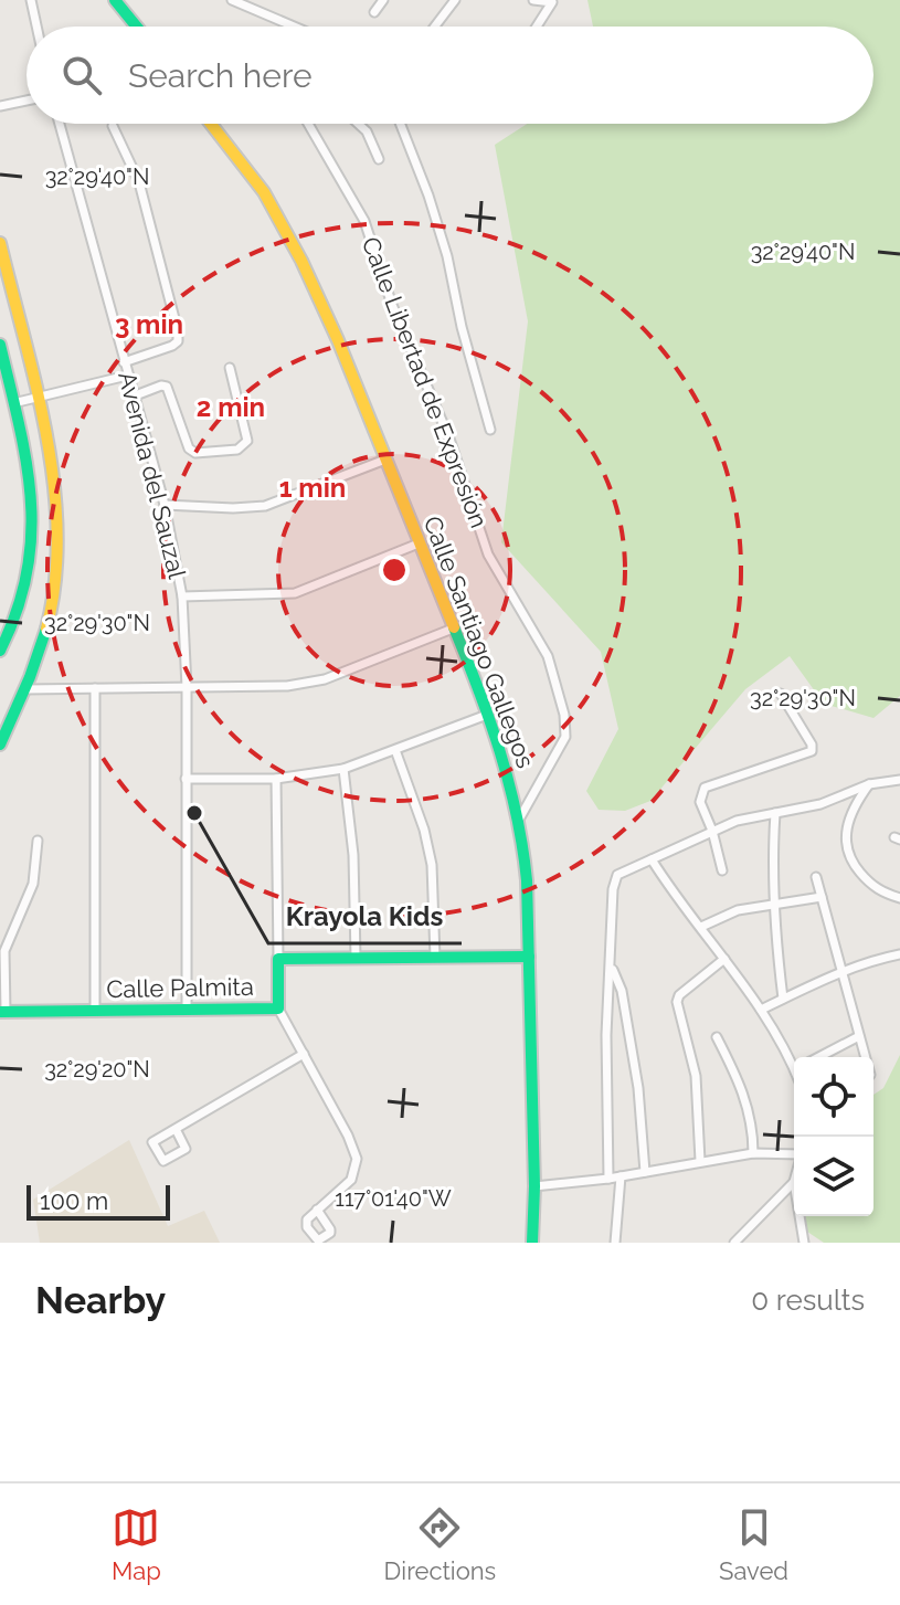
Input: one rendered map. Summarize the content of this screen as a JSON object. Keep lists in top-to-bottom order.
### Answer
{
  "streets": {
    "street": [
      "Calle Libertad de Expresión",
      "Avenida del Sauzal",
      "Calle Santiago Gallegos",
      "Calle Palmita"
    ]
  },
  "crossings": [
    ["Calle Libertad de Expresión", "Calle Santiago Gallegos"],
    ["Avenida del Sauzal", "Calle Palmita"]
  ],
  "places": ["Krayola Kids"],
  "scale_bar": "100 m",
  "page": {
    "search": "Search here",
    "scale": "100 m",
    "heading": ["Nearby", "0 results"],
    "nav": ["Map", "Directions", "Saved"]
  },
  "coordinates": [
    "32°29'40\"N",
    "32°29'30\"N",
    "32°29'20\"N",
    "117°01'40\"W"
  ],
  "rings": ["3 min", "2 min", "1 min"]
}
